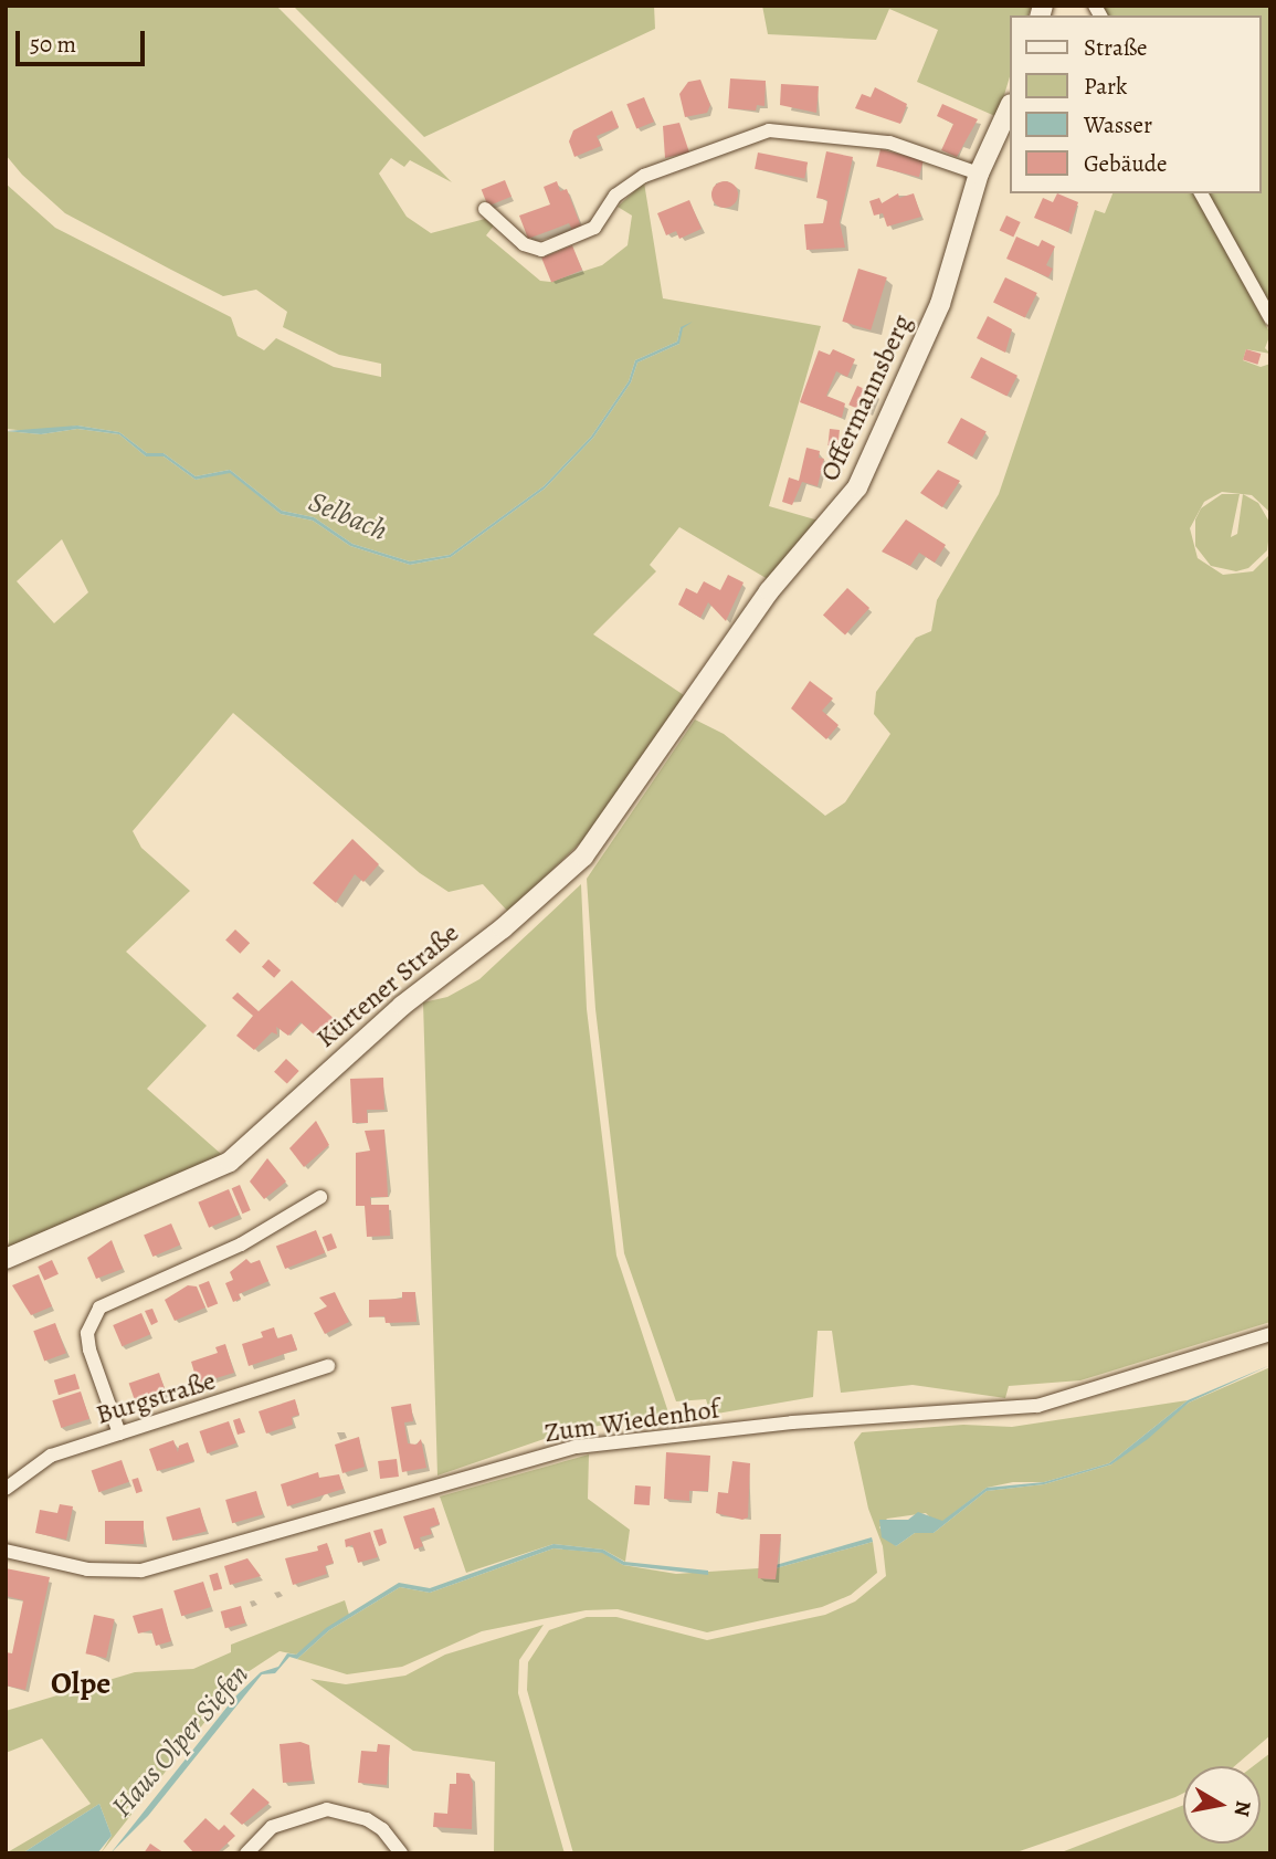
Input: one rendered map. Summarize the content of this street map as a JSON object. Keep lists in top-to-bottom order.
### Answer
{
  "streets": {
    "street": [
      "Offermannsberg",
      "Kürtener Straße",
      "Burgstraße",
      "Zum Wiedenhof"
    ]
  },
  "crossings": [
    ["Offermannsberg", "Kürtener Straße"]
  ],
  "districts": ["Olpe"],
  "water": ["Selbach", "Haus Olper Siefen"],
  "legend": [
    "Straße",
    "Park",
    "Wasser",
    "Gebäude"
  ],
  "scale_bar": "50 m",
  "north": "right"
}
